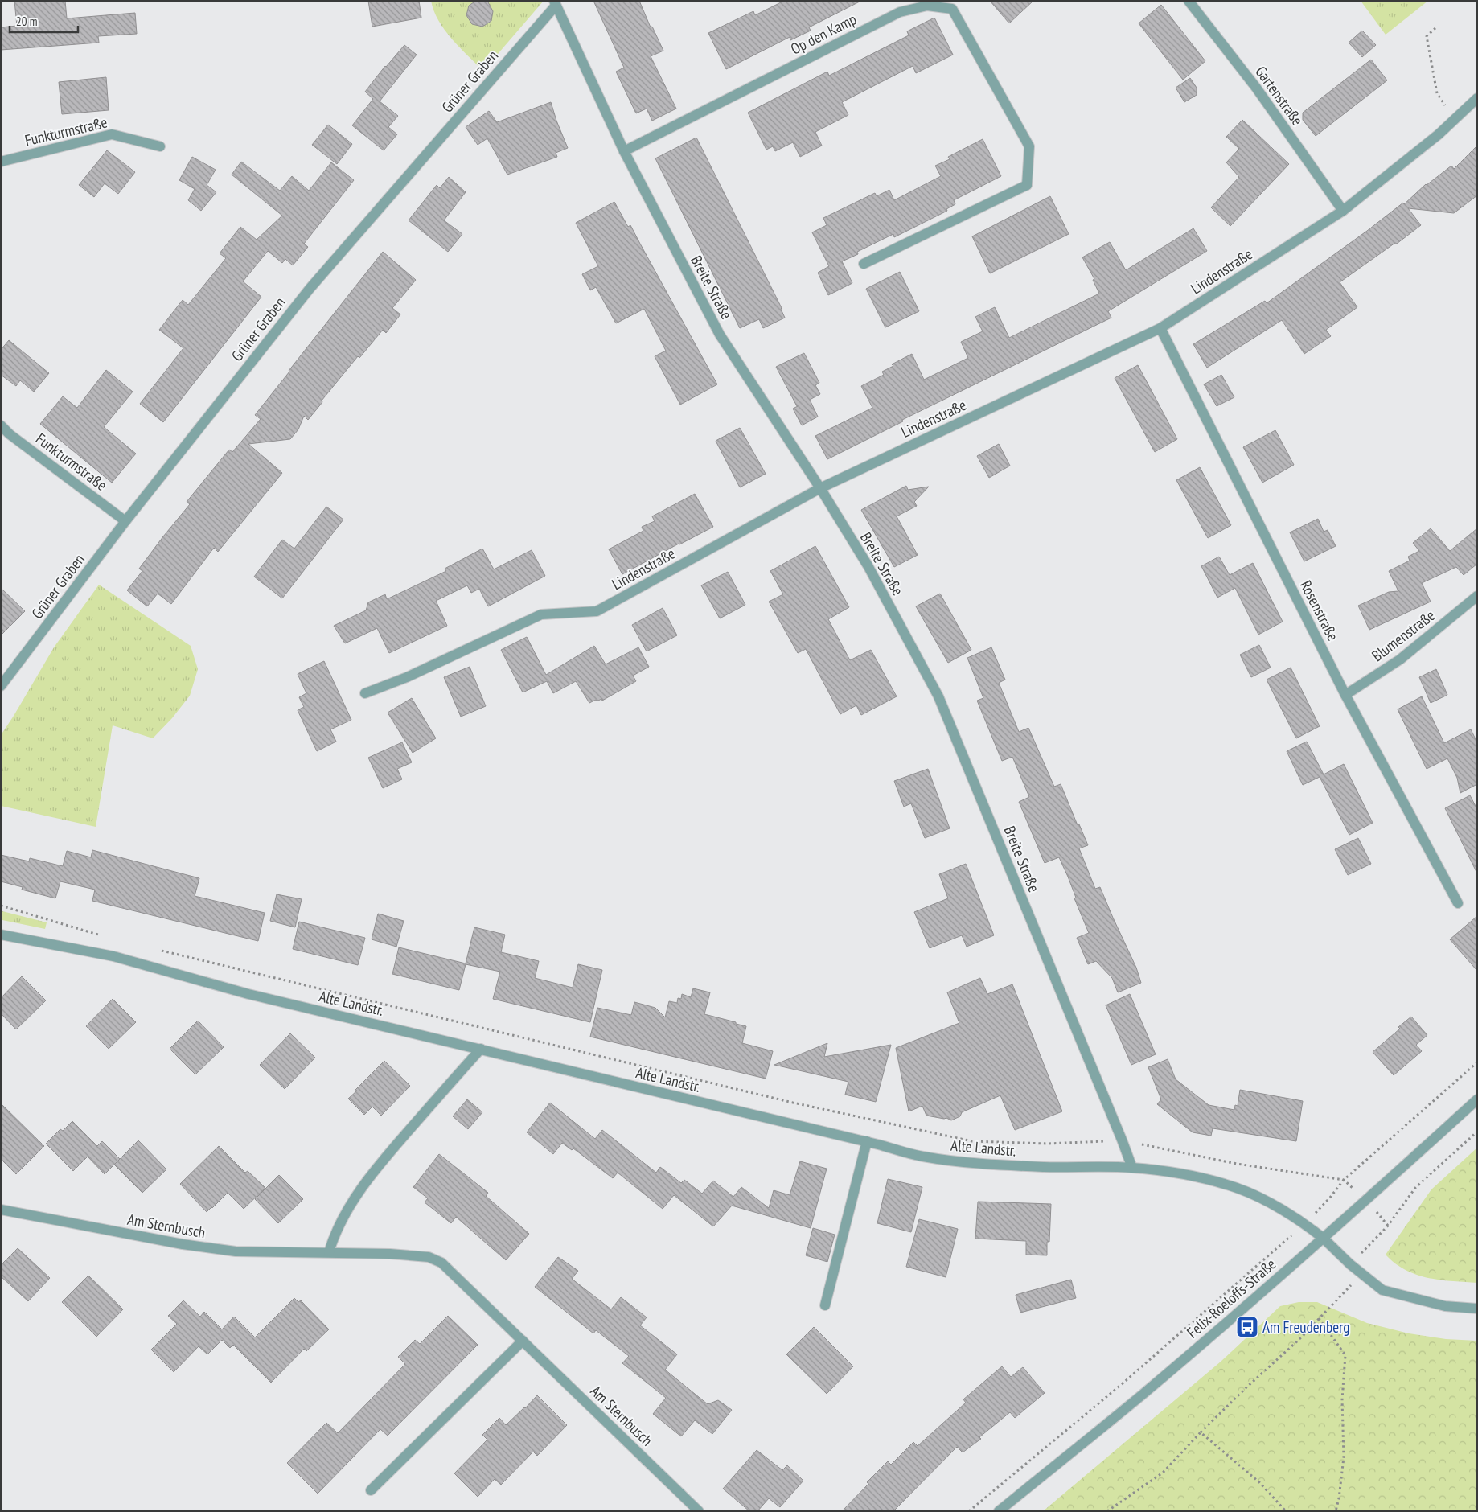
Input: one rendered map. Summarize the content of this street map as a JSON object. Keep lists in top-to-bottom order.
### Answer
{
  "streets": {
    "street": [
      "Op den Kamp",
      "Grüner Graben",
      "Gartenstraße",
      "Funkturmstraße",
      "Lindenstraße",
      "Breite Straße",
      "Rosenstraße",
      "Blumenstraße",
      "Alte Landstr.",
      "Am Sternbusch",
      "Felix-Roeloffs-Straße"
    ]
  },
  "crossings": [
    ["Op den Kamp", "Breite Straße"],
    ["Grüner Graben", "Funkturmstraße"],
    ["Grüner Graben", "Breite Straße"],
    ["Gartenstraße", "Lindenstraße"],
    ["Lindenstraße", "Breite Straße"],
    ["Lindenstraße", "Rosenstraße"],
    ["Breite Straße", "Alte Landstr."],
    ["Rosenstraße", "Blumenstraße"],
    ["Alte Landstr.", "Felix-Roeloffs-Straße"]
  ],
  "places": {
    "bus stop": ["Am Freudenberg"]
  },
  "scale_bar": "20 m"
}
